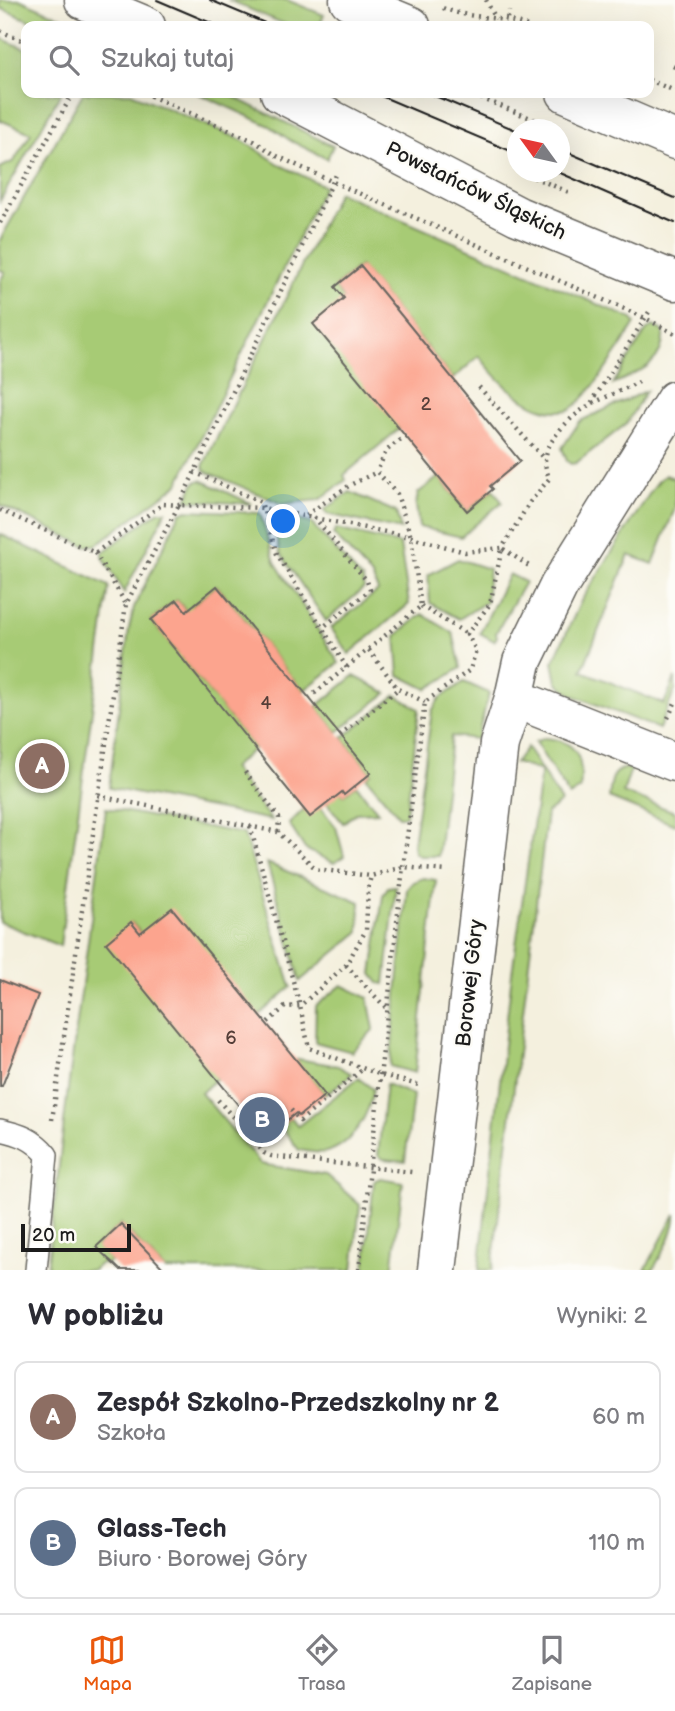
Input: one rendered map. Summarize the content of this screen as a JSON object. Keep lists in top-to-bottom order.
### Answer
{
  "streets": {
    "street": ["Powstańców Śląskich", "Borowej Góry"]
  },
  "house_numbers": ["2", "4", "6"],
  "scale_bar": "20 m",
  "north": "top left",
  "page": {
    "search": "Szukaj tutaj",
    "pins": ["A", "B"],
    "scale": "20 m",
    "heading": ["W pobliżu", "Wyniki: 2"],
    "list": [
      {
        "mark": "A",
        "name": "Zespół Szkolno-Przedszkolny nr 2",
        "note": "Szkoła",
        "value": "60 m"
      },
      {
        "mark": "B",
        "name": "Glass-Tech",
        "note": "Biuro · Borowej Góry",
        "value": "110 m"
      }
    ],
    "nav": ["Mapa", "Trasa", "Zapisane"]
  }
}
